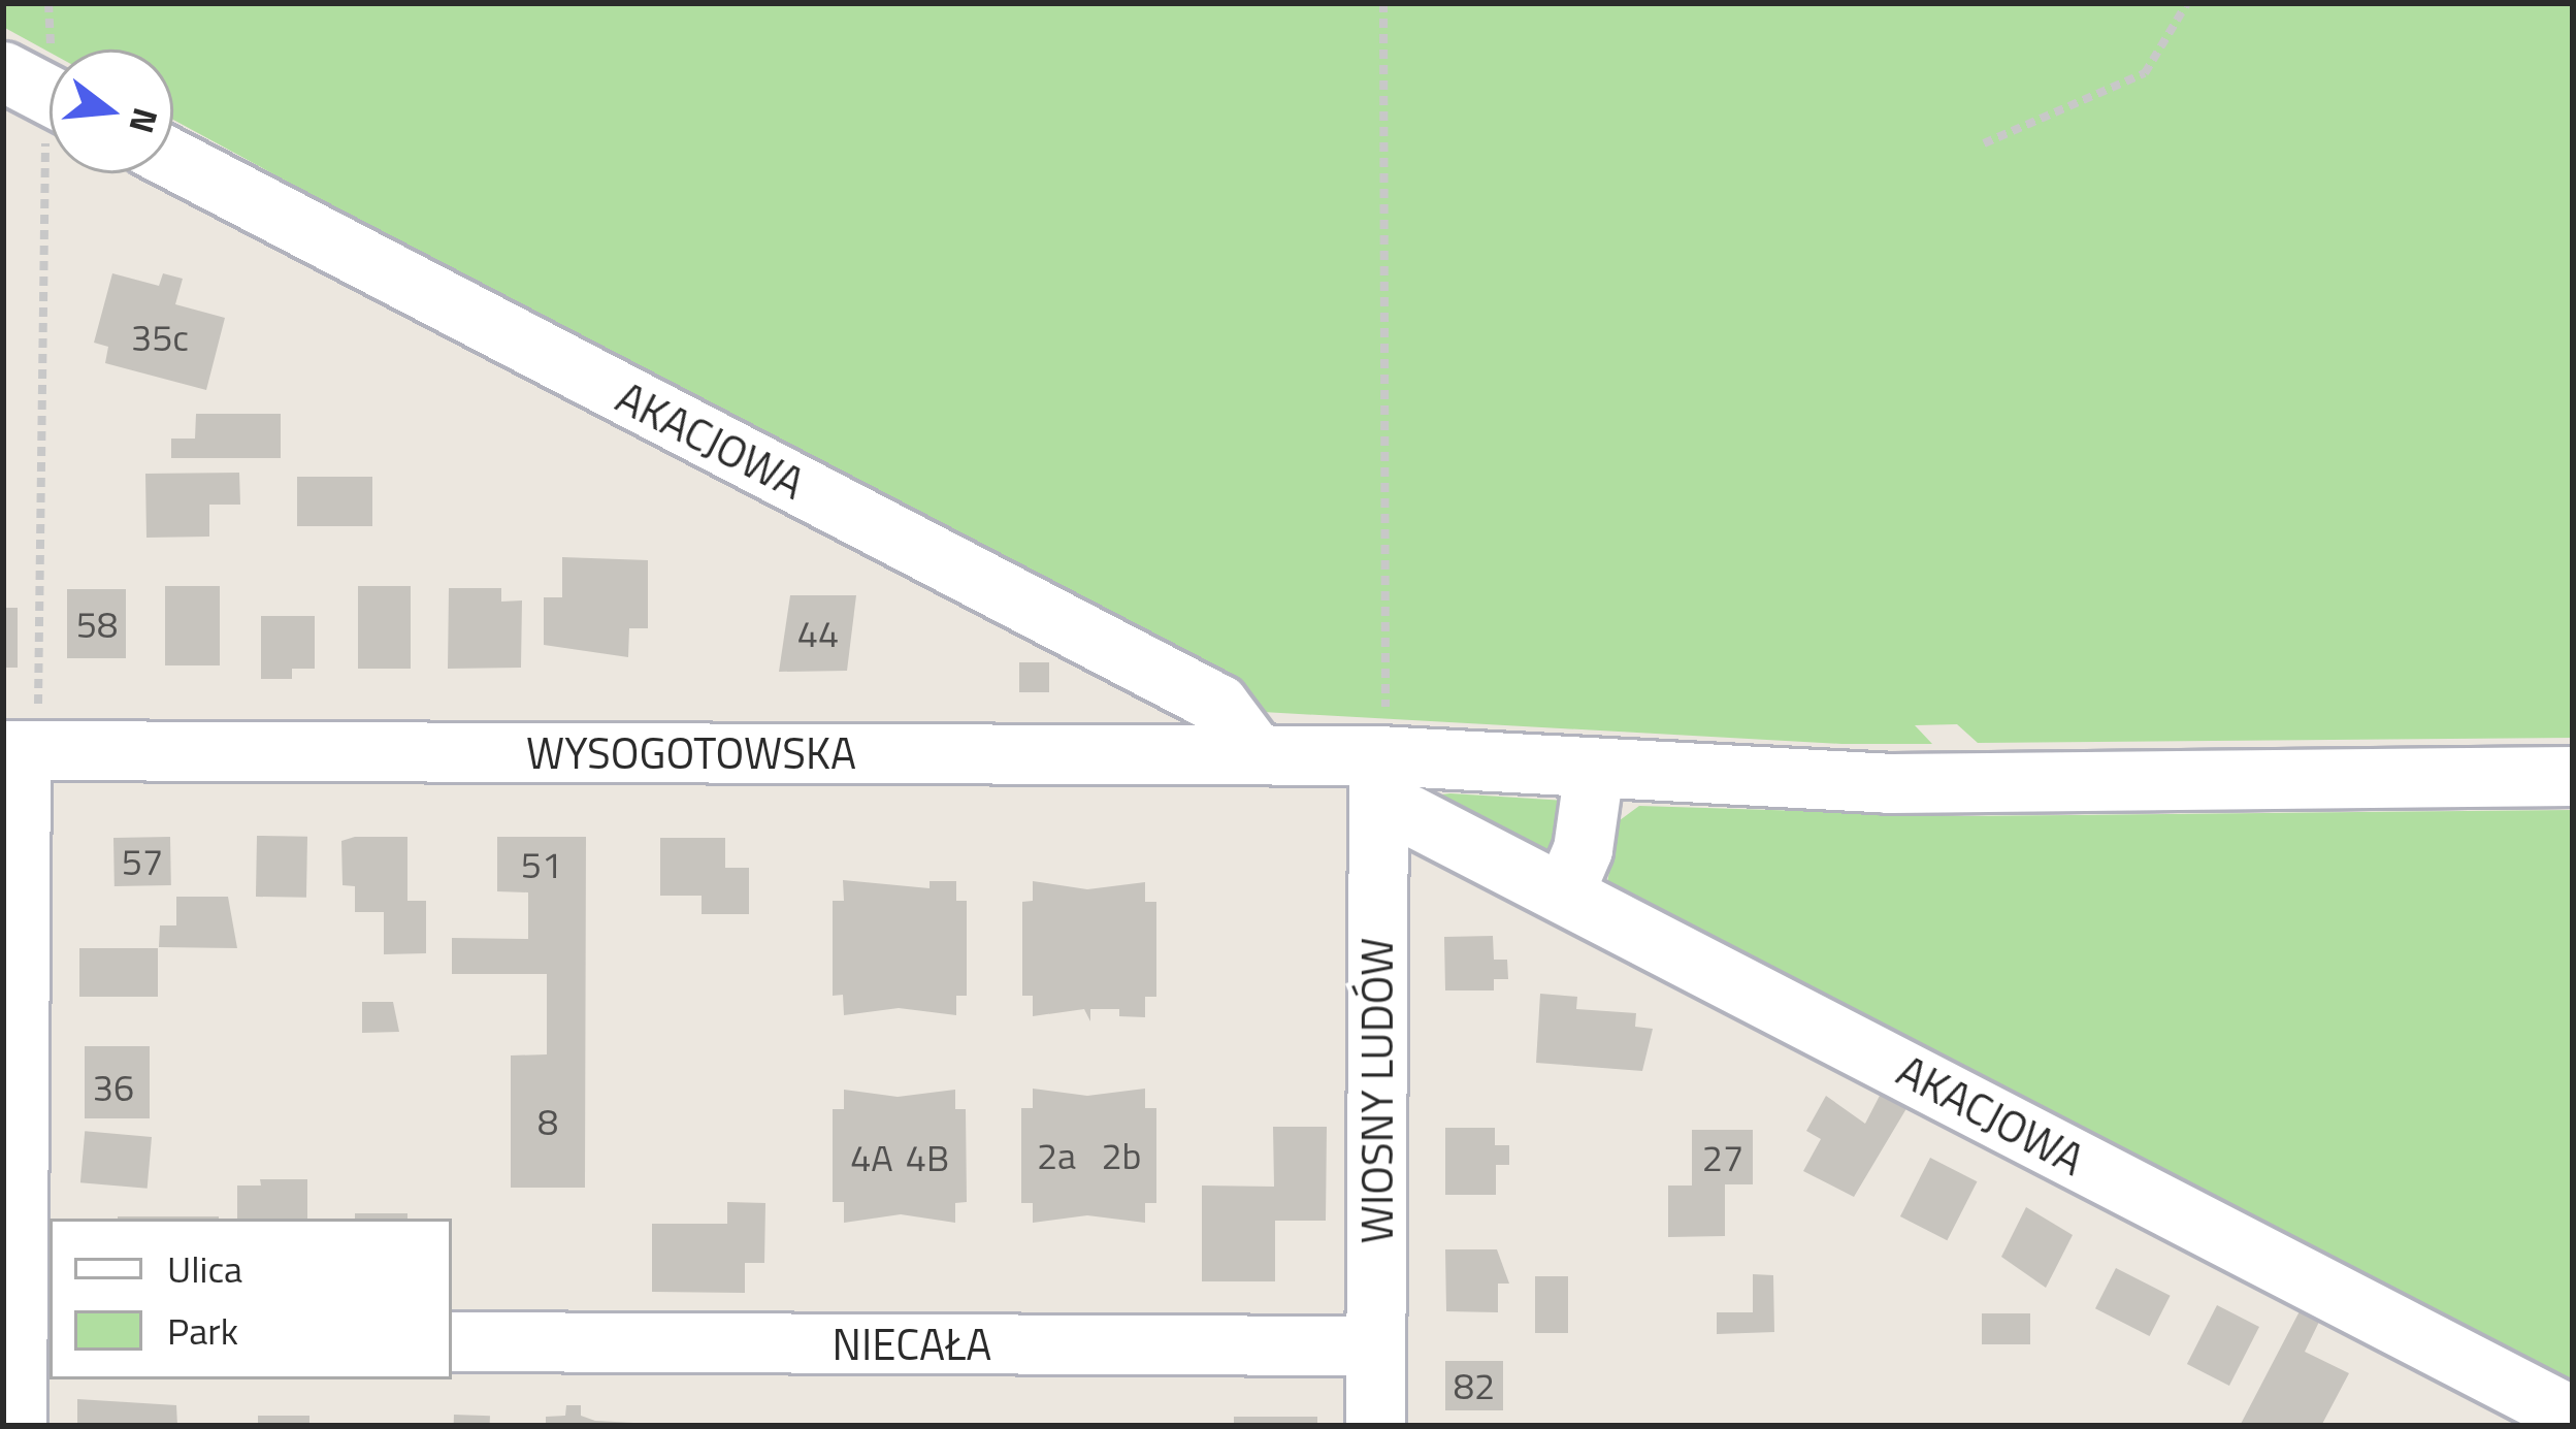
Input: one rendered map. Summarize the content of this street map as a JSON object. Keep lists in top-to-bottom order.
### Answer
{
  "streets": {
    "street": [
      "AKACJOWA",
      "WYSOGOTOWSKA",
      "WIOSNY LUDÓW",
      "NIECAŁA"
    ]
  },
  "crossings": [
    ["AKACJOWA", "WYSOGOTOWSKA"],
    ["WYSOGOTOWSKA", "WIOSNY LUDÓW"],
    ["WIOSNY LUDÓW", "NIECAŁA"]
  ],
  "house_numbers": [
    "35c",
    "58",
    "44",
    "57",
    "51",
    "36",
    "8",
    "2a",
    "2b",
    "4A",
    "4B",
    "27",
    "82"
  ],
  "legend": ["Ulica", "Park"],
  "north": "right"
}
